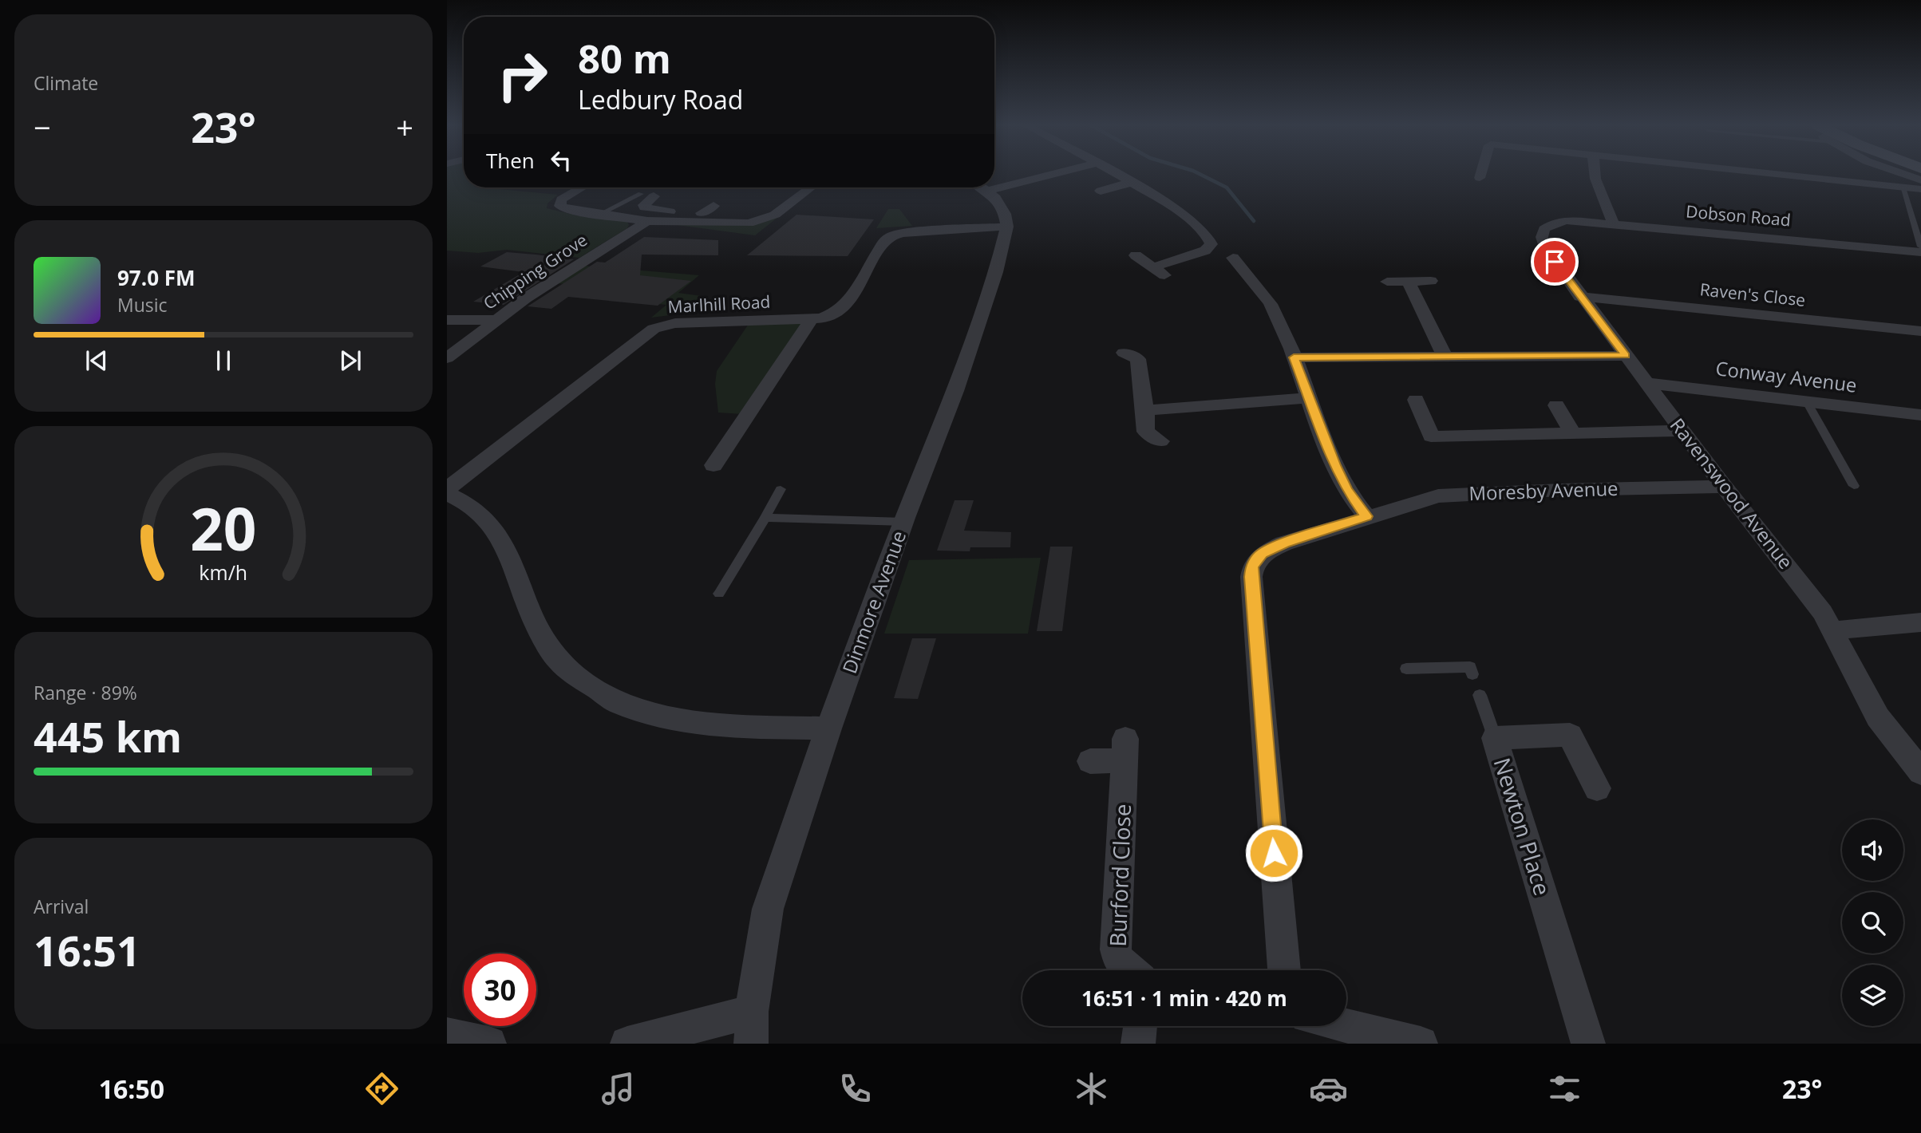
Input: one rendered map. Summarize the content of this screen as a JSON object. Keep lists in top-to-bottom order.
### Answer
{
  "streets": {
    "street": [
      "Dobson Road",
      "Chipping Grove",
      "Raven's Close",
      "Marlhill Road",
      "Conway Avenue",
      "Moresby Avenue",
      "Ravenswood Avenue",
      "Dinmore Avenue",
      "Newton Place",
      "Burford Close"
    ]
  },
  "crossings": [
    ["Dobson Road", "Ravenswood Avenue"],
    ["Raven's Close", "Ravenswood Avenue"],
    ["Marlhill Road", "Dinmore Avenue"],
    ["Conway Avenue", "Ravenswood Avenue"],
    ["Moresby Avenue", "Ravenswood Avenue"]
  ],
  "page": {
    "tile": [
      "Climate",
      ["Range · 89%", "445 km"],
      ["Arrival", "16:51"]
    ],
    "turn": ["80 m", "Ledbury Road"],
    "heat": ["−", "23°", "+"],
    "then": "Then",
    "song": ["97.0 FM", "Music"],
    "limit": "30",
    "trip": "16:51 · 1 min · 420 m",
    "tabs": ["16:50", "23°"],
    "gauge": ["20", "km/h"]
  }
}
